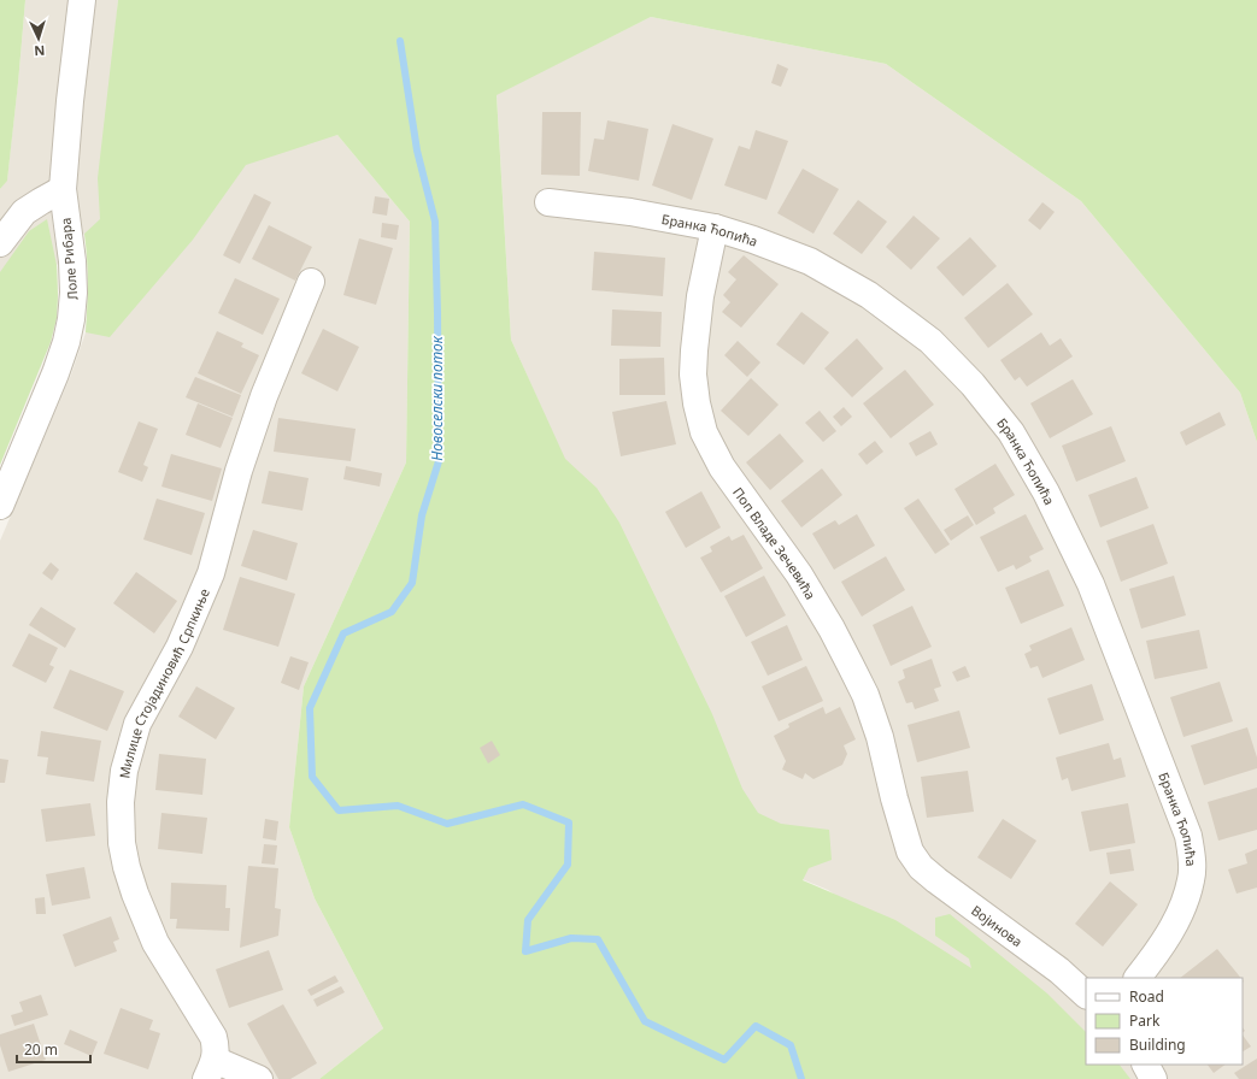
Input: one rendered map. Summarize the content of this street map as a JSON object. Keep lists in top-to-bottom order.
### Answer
{
  "streets": {
    "street": [
      "Бранка Ћопића",
      "Лоле Рибара",
      "Поп Владе Зечевића",
      "Милице Стојадиновић Српкиње",
      "Војинова"
    ]
  },
  "crossings": [
    ["Бранка Ћопића", "Поп Владе Зечевића"],
    ["Поп Владе Зечевића", "Војинова"]
  ],
  "water": ["Новоселски поток"],
  "legend": ["Road", "Park", "Building"],
  "scale_bar": "20 m",
  "north": "bottom"
}
